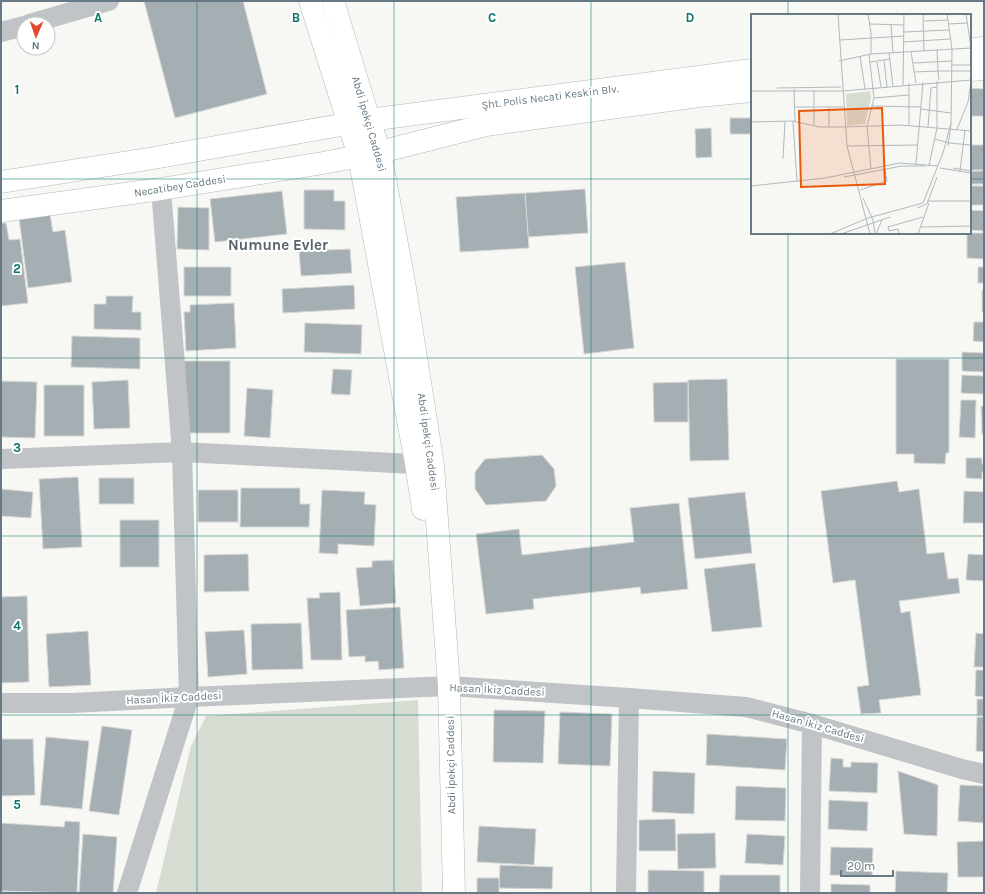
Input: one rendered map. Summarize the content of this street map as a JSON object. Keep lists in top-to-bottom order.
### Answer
{
  "streets": {
    "street": [
      "Şht. Polis Necati Keskin Blv.",
      "Abdi İpekçi Caddesi",
      "Necatibey Caddesi",
      "Hasan İkiz Caddesi"
    ]
  },
  "crossings": [
    ["Şht. Polis Necati Keskin Blv.", "Abdi İpekçi Caddesi"],
    ["Şht. Polis Necati Keskin Blv.", "Necatibey Caddesi"],
    ["Abdi İpekçi Caddesi", "Necatibey Caddesi"],
    ["Abdi İpekçi Caddesi", "Hasan İkiz Caddesi"]
  ],
  "districts": ["Numune Evler"],
  "scale_bar": "20 m",
  "north": "bottom",
  "grid": {
    "columns": [
      "A",
      "B",
      "C",
      "D"
    ],
    "rows": [
      "1",
      "2",
      "3",
      "4",
      "5"
    ]
  }
}
